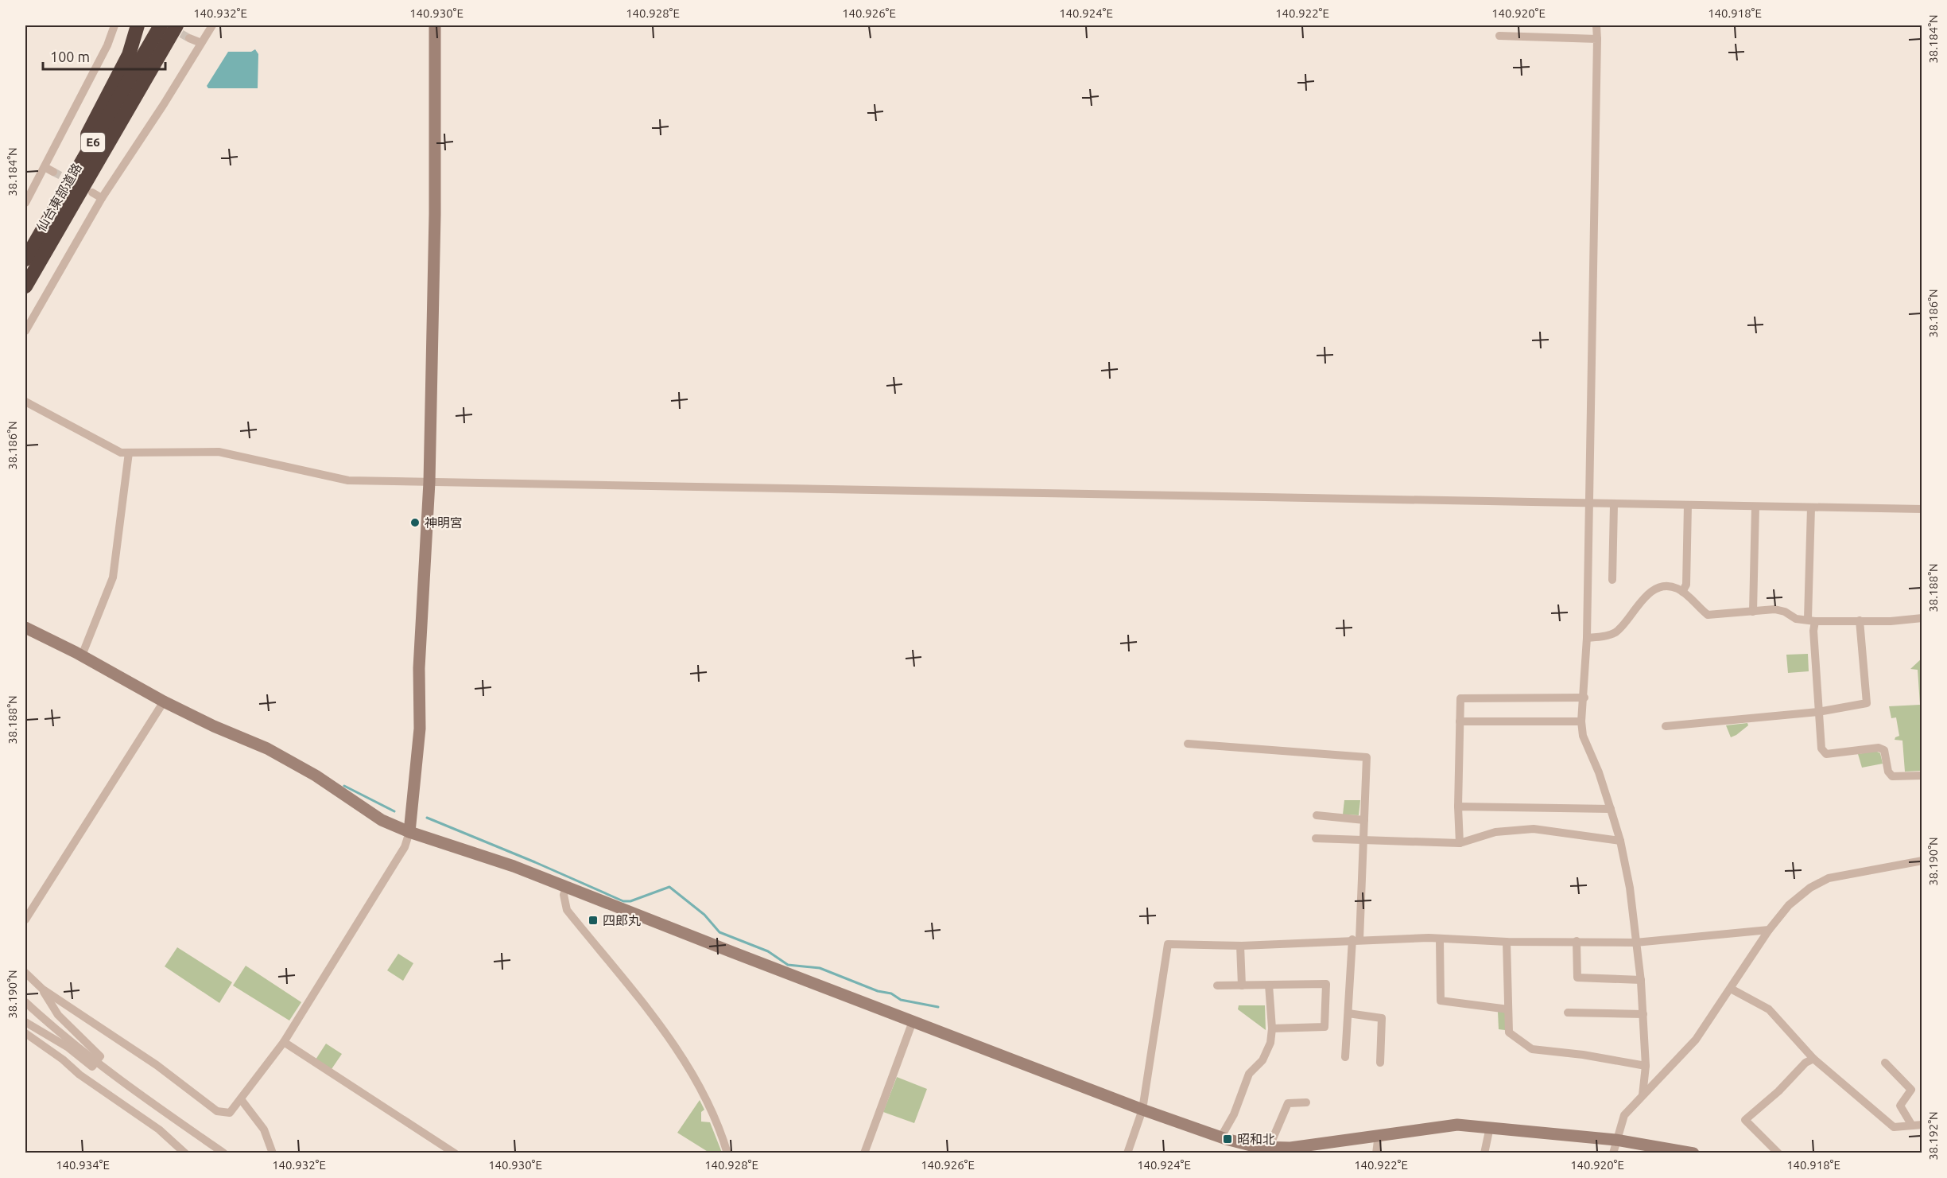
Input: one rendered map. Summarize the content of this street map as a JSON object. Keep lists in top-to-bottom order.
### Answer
{
  "streets": {
    "highway": ["E6", "仙台東部道路"]
  },
  "places": {
    "other": ["神明宮"],
    "transit": ["四郎丸", "昭和北"]
  },
  "scale_bar": "100 m",
  "coordinates": [
    "140.932°E",
    "140.930°E",
    "140.928°E",
    "140.926°E",
    "140.924°E",
    "140.922°E",
    "140.920°E",
    "140.918°E",
    "38.184°N",
    "38.186°N",
    "38.188°N",
    "38.190°N",
    "38.192°N",
    "140.934°E"
  ]
}
